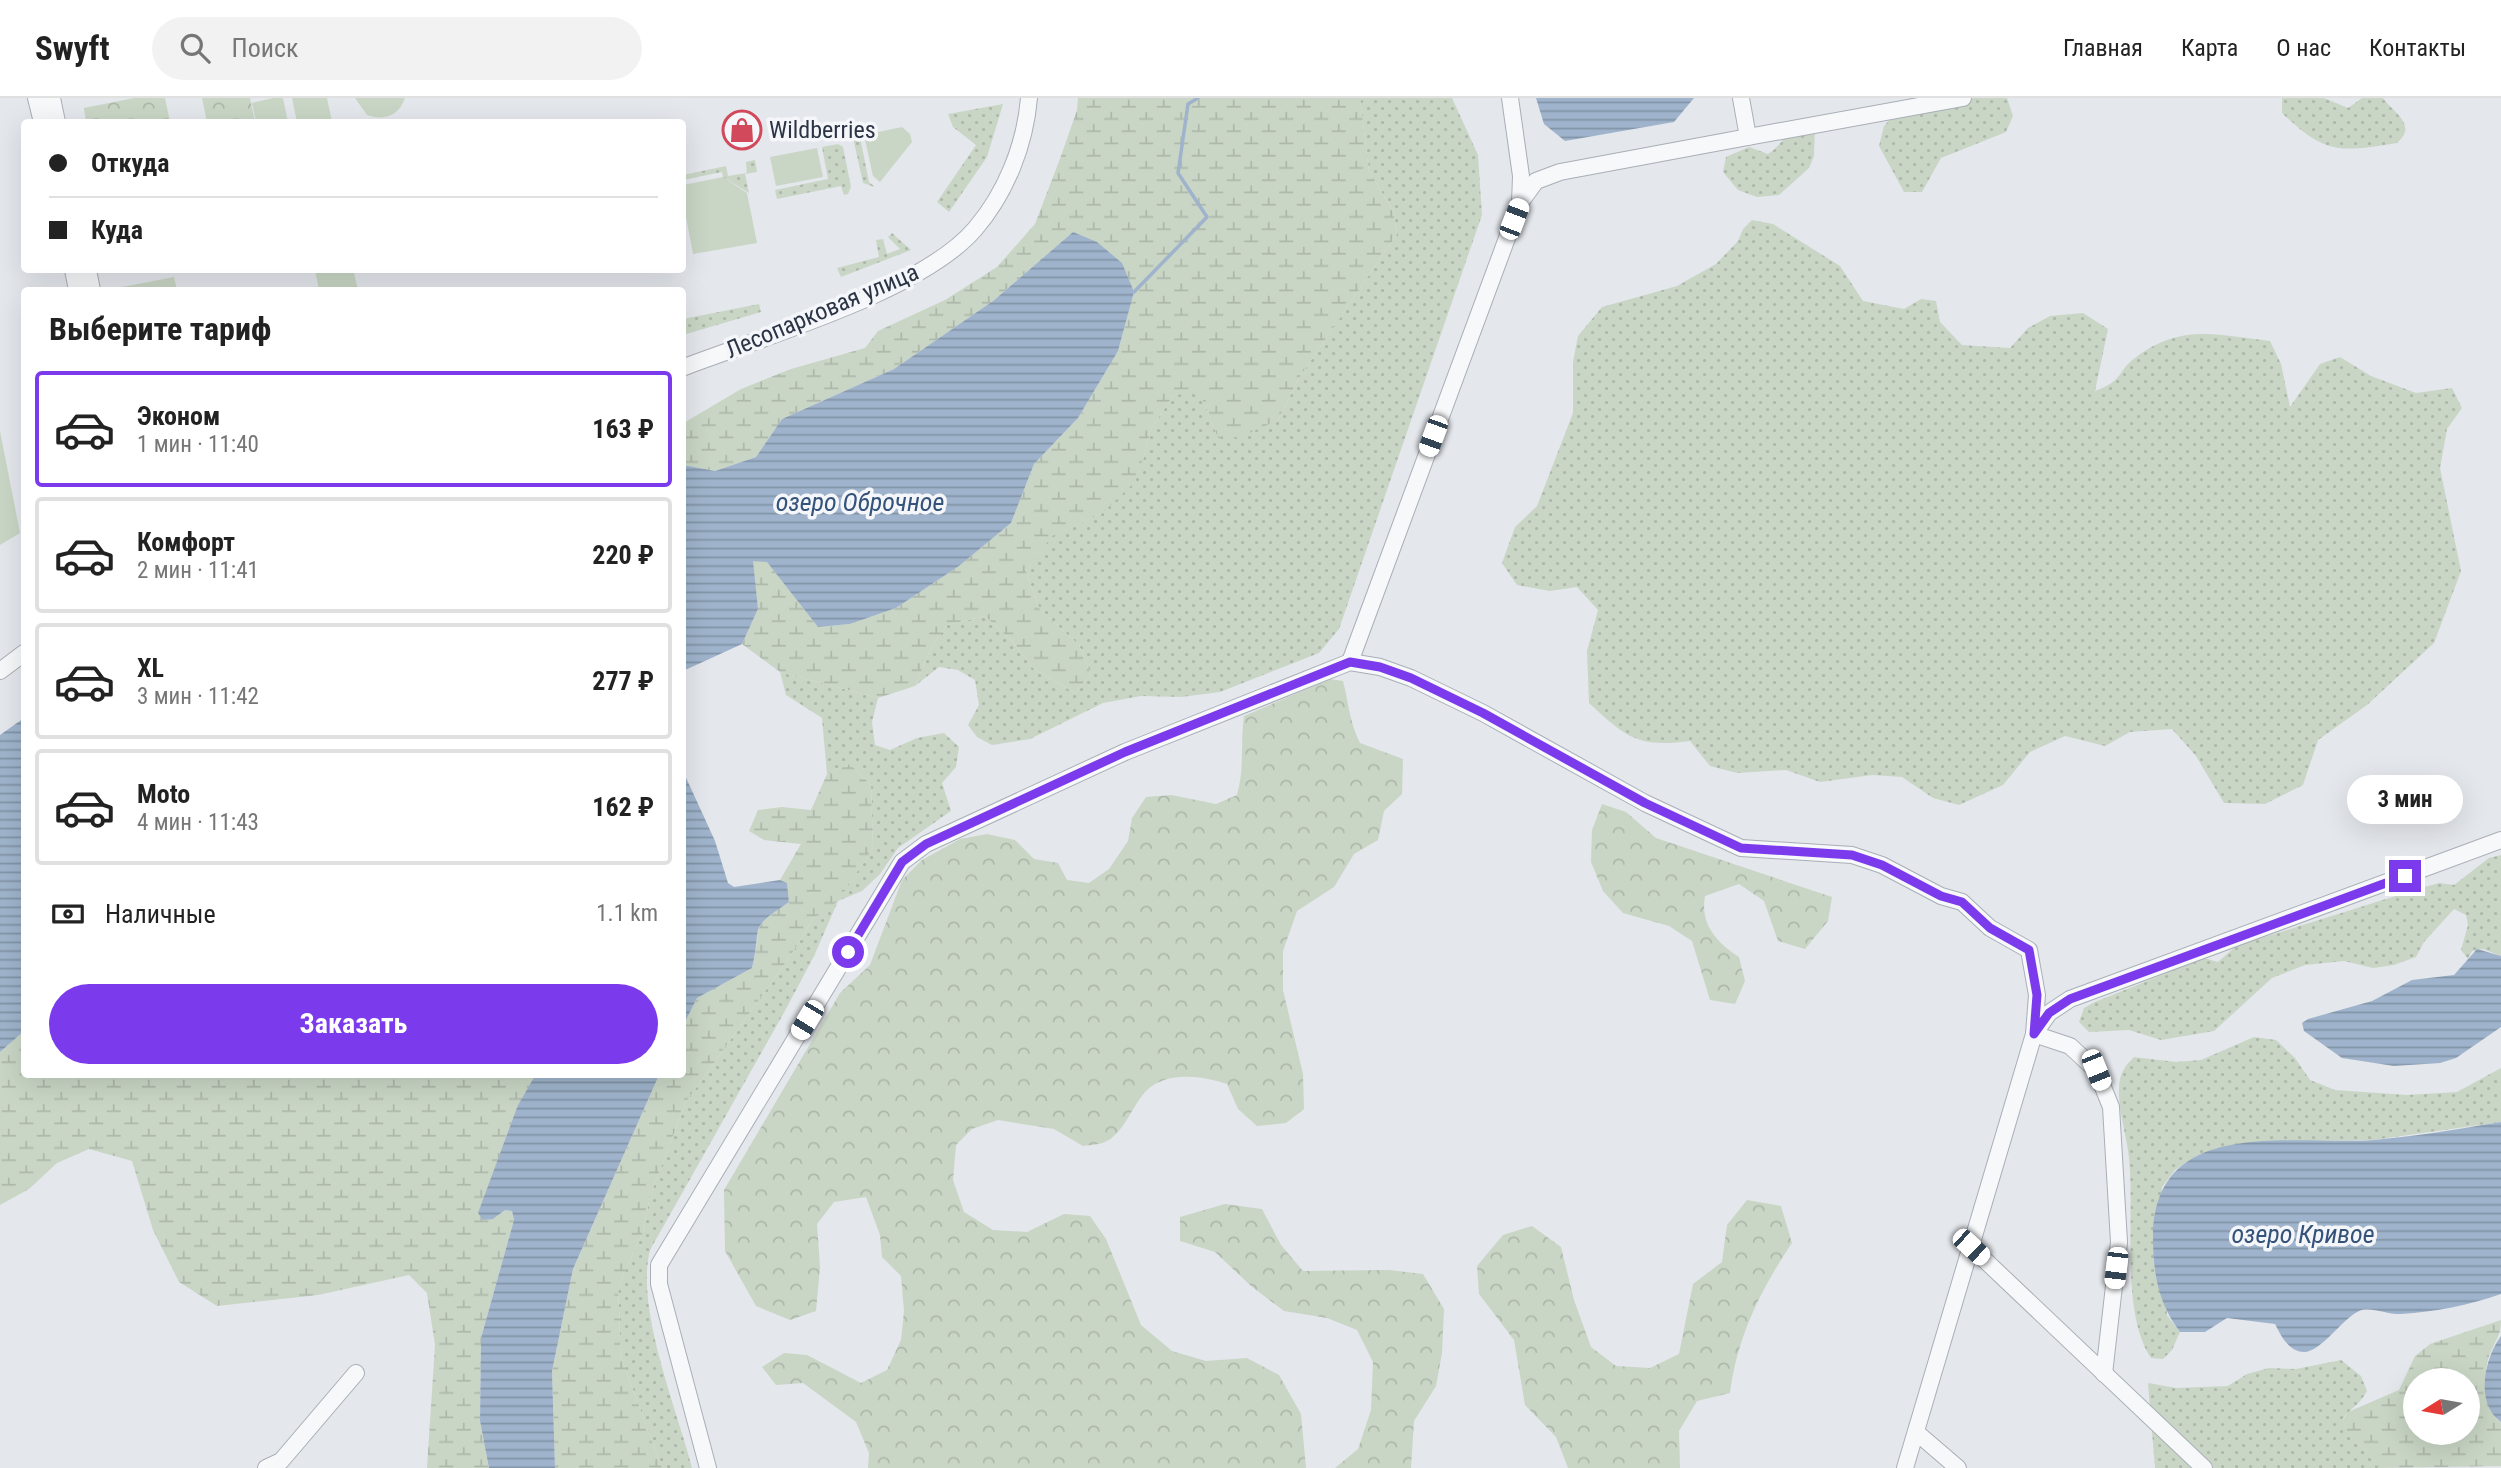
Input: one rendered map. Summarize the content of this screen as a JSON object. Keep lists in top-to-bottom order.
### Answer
{
  "streets": {
    "street": ["Лесопарковая улица"]
  },
  "water": ["озеро Оброчное", "озеро Кривое"],
  "places": {
    "shop": ["Wildberries"]
  },
  "north": "left",
  "page": {
    "header": "Swyft",
    "search": "Поиск",
    "nav": [
      "Главная",
      "Карта",
      "О нас",
      "Контакты"
    ],
    "banner": ["Откуда", "Куда"],
    "heading": "Выберите тариф",
    "list": [
      {
        "name": "Эконом",
        "note": "1 мин · 11:40",
        "value": "163 ₽"
      },
      {
        "name": "Комфорт",
        "note": "2 мин · 11:41",
        "value": "220 ₽"
      },
      {
        "name": "XL",
        "note": "3 мин · 11:42",
        "value": "277 ₽"
      },
      {
        "name": "Moto",
        "note": "4 мин · 11:43",
        "value": "162 ₽"
      }
    ],
    "bubble": "3 мин",
    "pay": ["Наличные", "1.1 km"],
    "buttons": "Заказать"
  }
}
